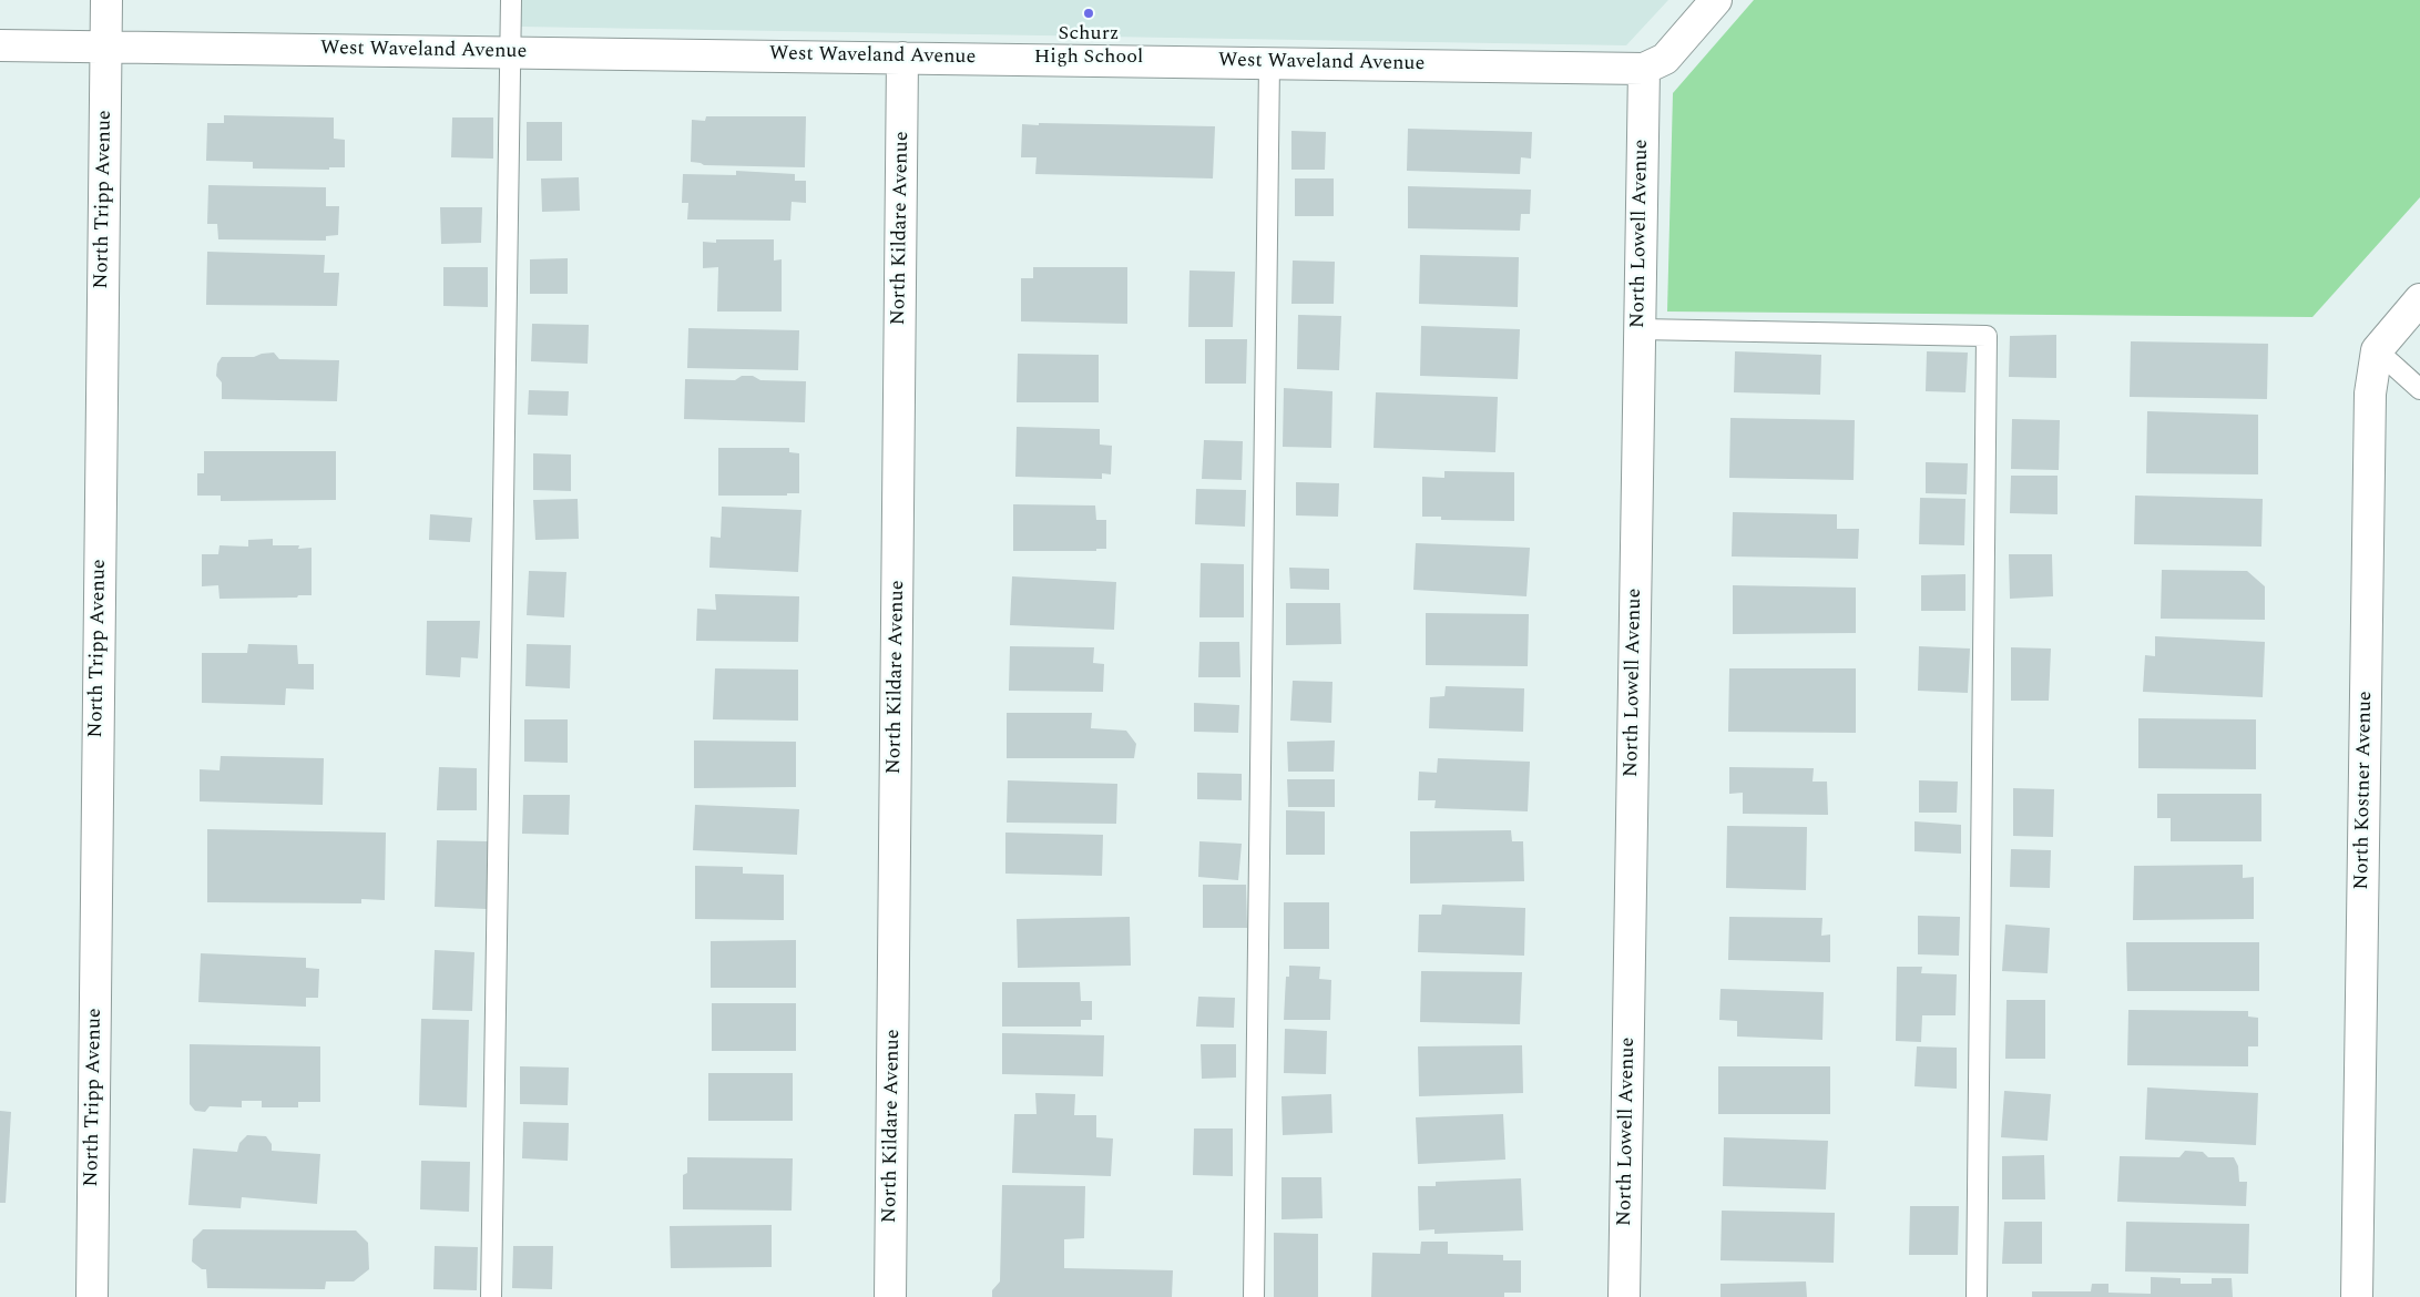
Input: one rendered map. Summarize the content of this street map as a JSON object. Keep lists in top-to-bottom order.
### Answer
{
  "streets": {
    "street": [
      "West Waveland Avenue",
      "North Tripp Avenue",
      "North Kildare Avenue",
      "North Lowell Avenue",
      "North Kostner Avenue"
    ]
  },
  "crossings": [
    ["West Waveland Avenue", "North Tripp Avenue"],
    ["West Waveland Avenue", "North Kildare Avenue"],
    ["West Waveland Avenue", "North Lowell Avenue"]
  ],
  "places": ["Schurz High School"]
}
